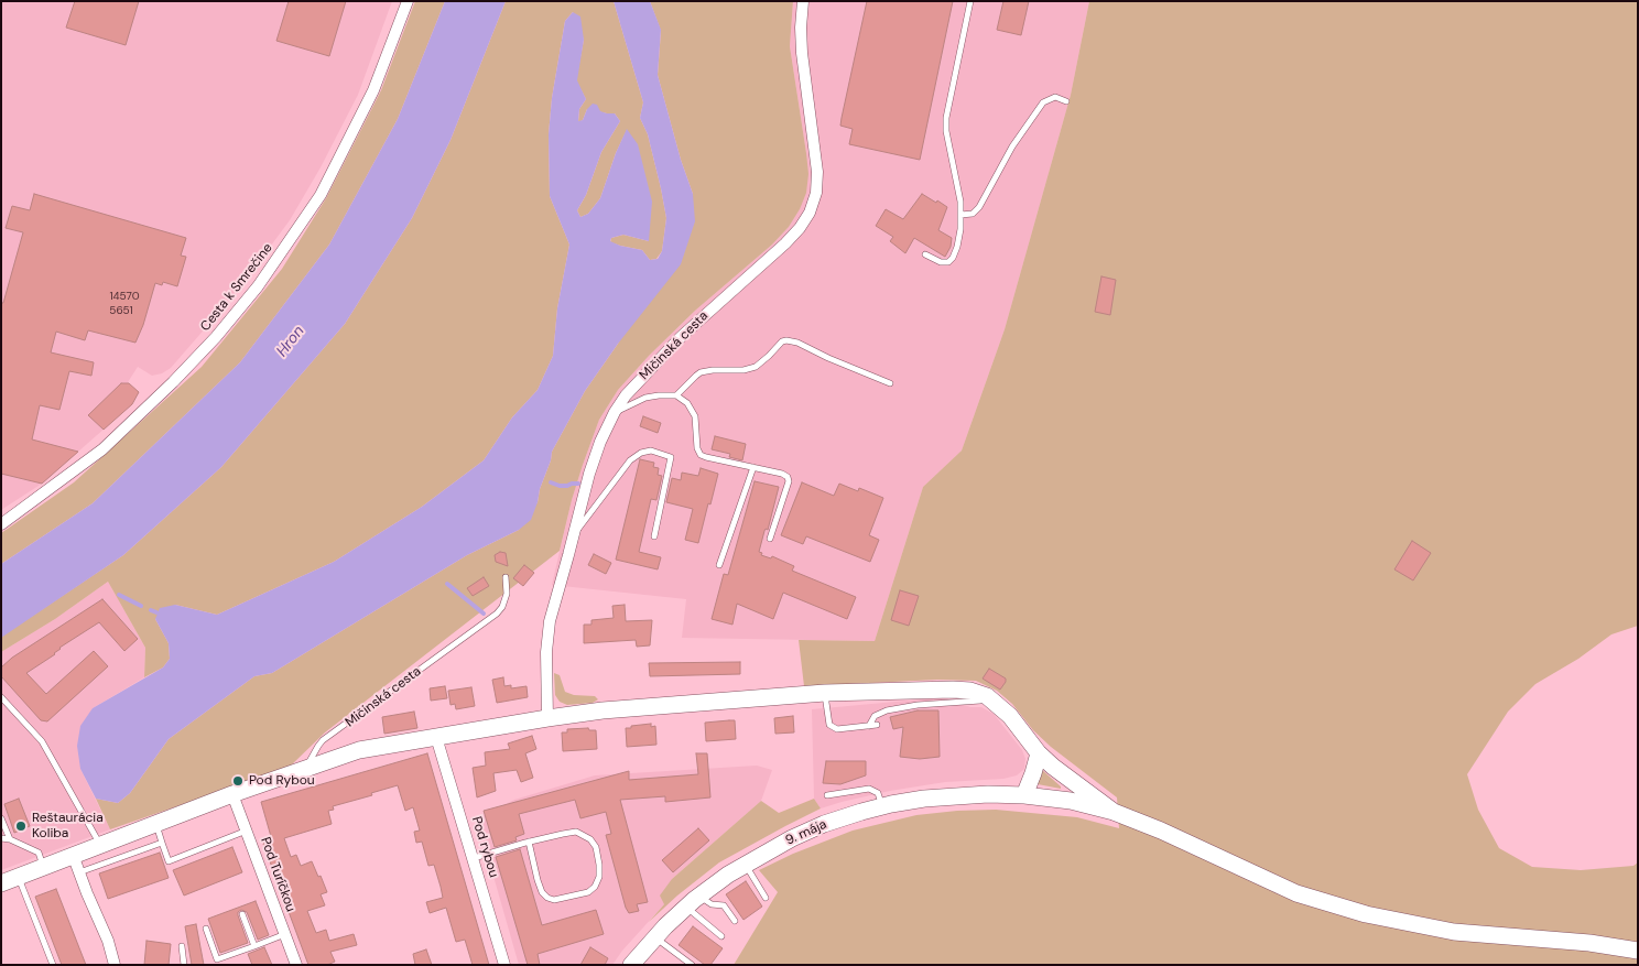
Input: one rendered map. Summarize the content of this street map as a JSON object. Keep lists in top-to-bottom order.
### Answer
{
  "streets": {
    "street": [
      "Cesta k Smrečine",
      "Mičinská cesta",
      "9. mája",
      "Pod rybou",
      "Pod Turíčkou"
    ]
  },
  "crossings": [
    ["Mičinská cesta", "9. mája"],
    ["Mičinská cesta", "Pod rybou"],
    ["Mičinská cesta", "Pod Turíčkou"]
  ],
  "water": ["Hron"],
  "places": ["Pod Rybou", "Reštaurácia Koliba"],
  "house_numbers": ["14570", "5651"]
}
